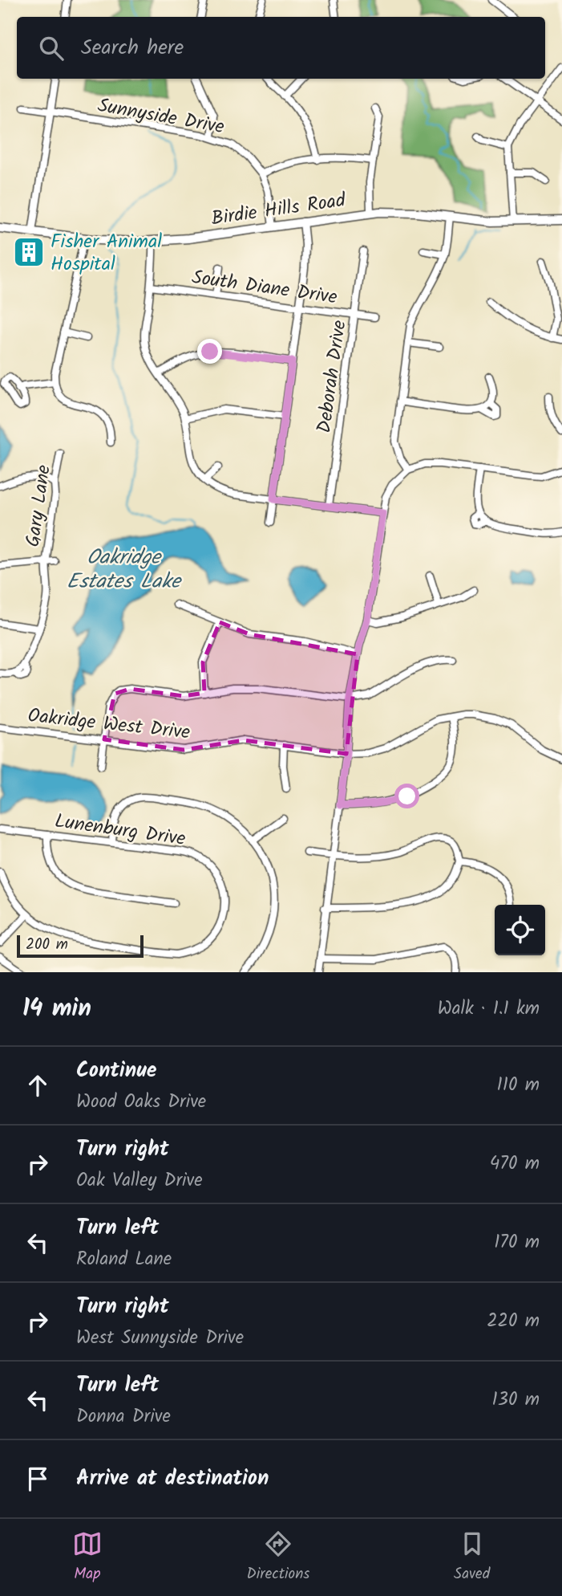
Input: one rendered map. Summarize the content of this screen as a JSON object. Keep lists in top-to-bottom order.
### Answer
{
  "streets": {
    "main road": ["Birdie Hills Road"],
    "street": [
      "Sunnyside Drive",
      "South Diane Drive",
      "Deborah Drive",
      "Gary Lane",
      "Oakridge West Drive",
      "Lunenburg Drive"
    ]
  },
  "crossings": [
    ["Sunnyside Drive", "Birdie Hills Road"],
    ["South Diane Drive", "Deborah Drive"]
  ],
  "water": ["Oakridge Estates Lake"],
  "places": {
    "building": ["Fisher Animal Hospital"]
  },
  "scale_bar": "200 m",
  "page": {
    "search": "Search here",
    "scale": "200 m",
    "heading": ["14 min", "Walk · 1.1 km"],
    "list": [
      ["Continue", "Wood Oaks Drive", "110 m"],
      ["Turn right", "Oak Valley Drive", "470 m"],
      ["Turn left", "Roland Lane", "170 m"],
      ["Turn right", "West Sunnyside Drive", "220 m"],
      ["Turn left", "Donna Drive", "130 m"],
      "Arrive at destination"
    ],
    "nav": ["Map", "Directions", "Saved"]
  }
}
